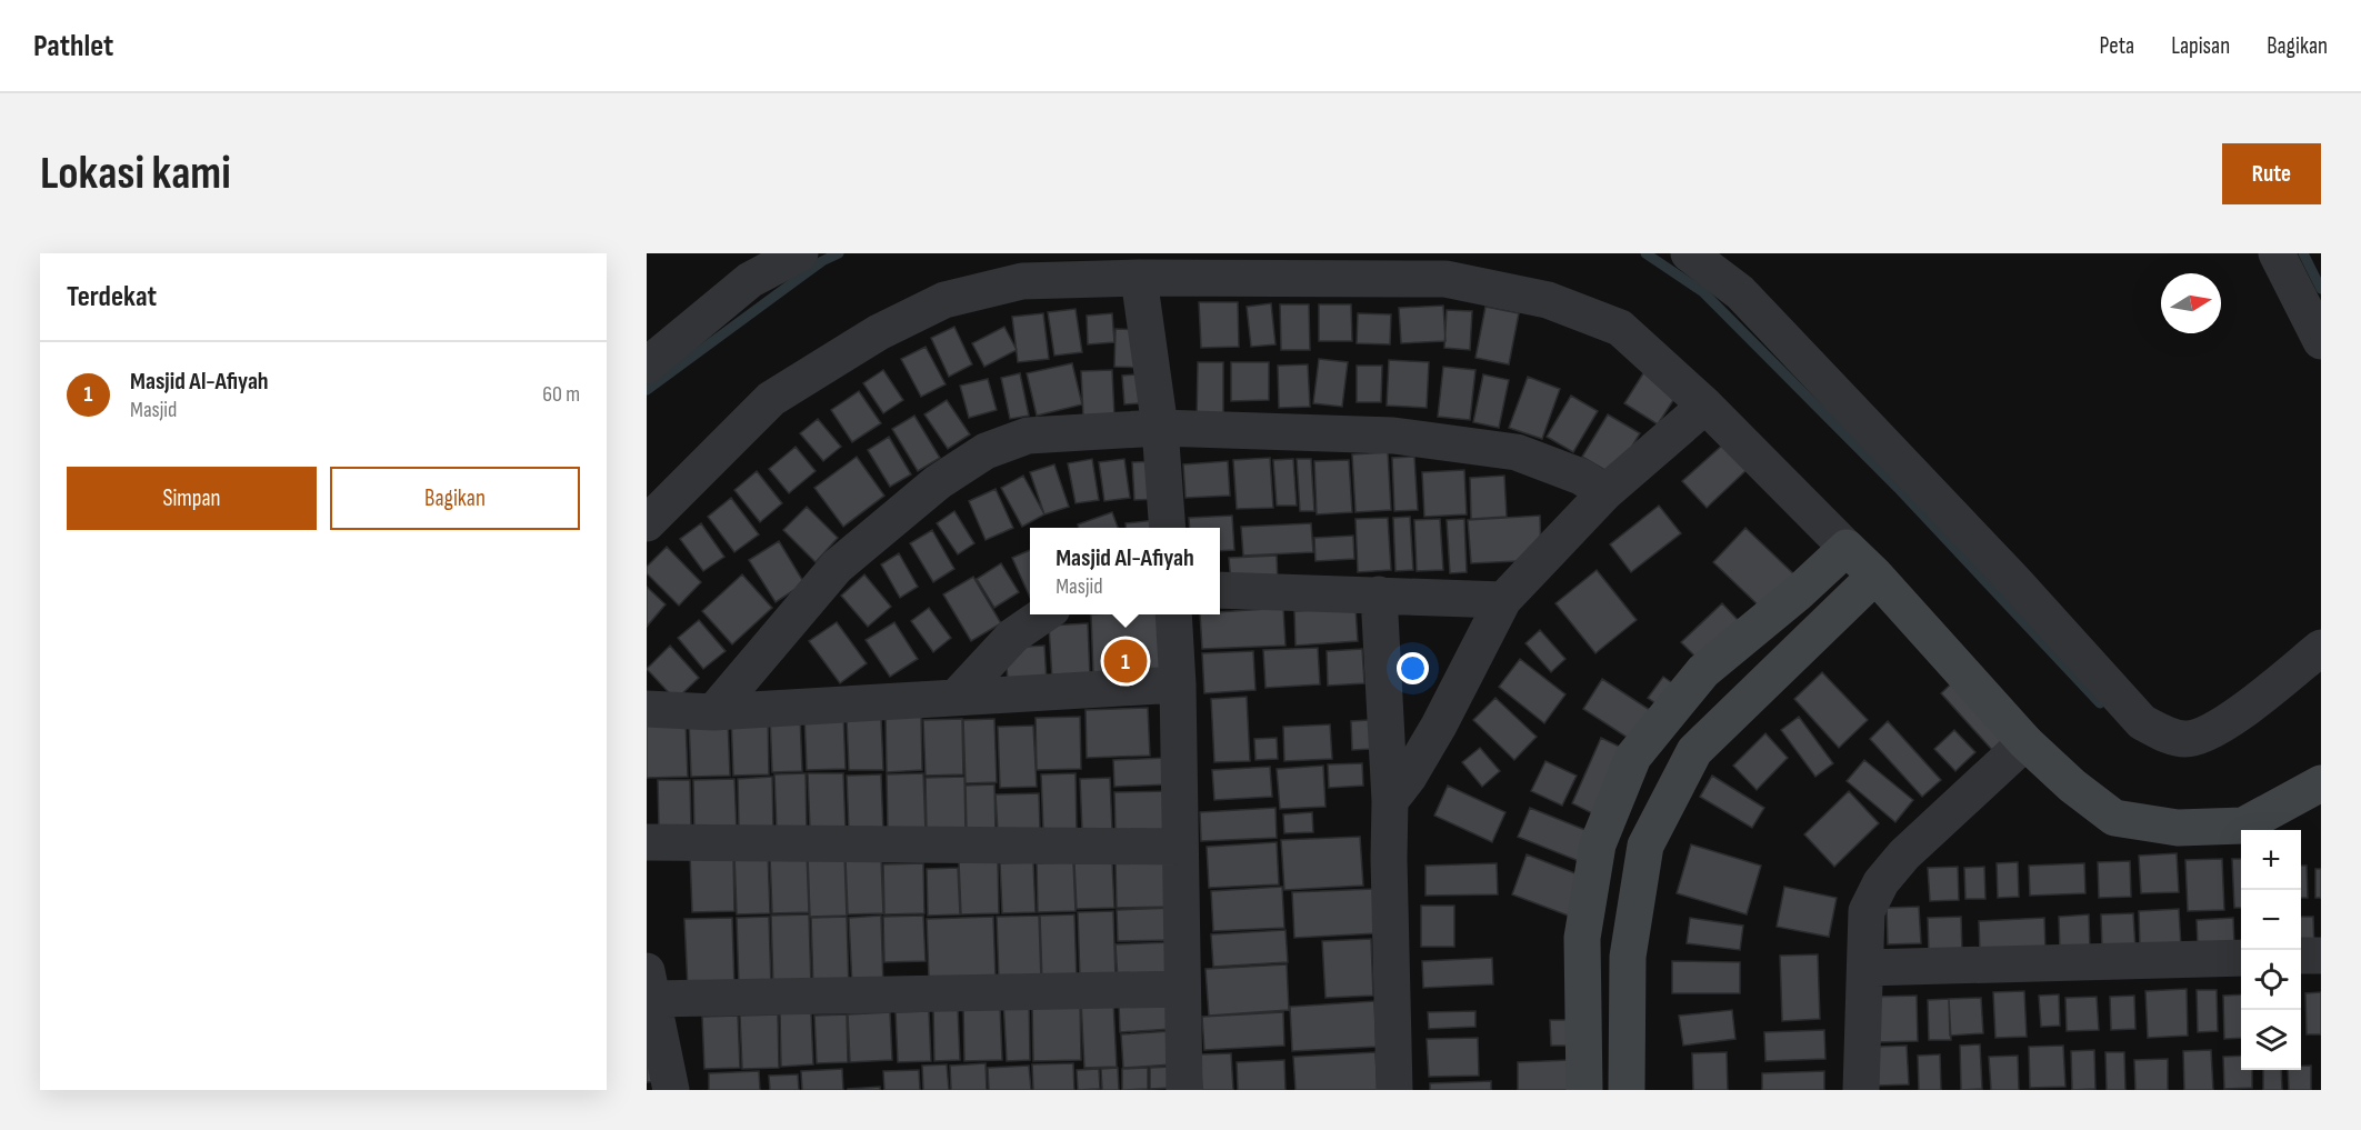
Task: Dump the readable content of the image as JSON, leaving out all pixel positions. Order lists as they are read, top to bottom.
{
  "north": "right",
  "page": {
    "header": "Pathlet",
    "nav": ["Peta", "Lapisan", "Bagikan"],
    "buttons": [
      "Rute",
      ["Simpan", "Bagikan"]
    ],
    "title": "Lokasi kami",
    "heading": "Terdekat",
    "list": [
      {
        "mark": "1",
        "name": "Masjid Al-Afiyah",
        "note": "Masjid",
        "value": "60 m"
      }
    ],
    "popup": ["Masjid Al-Afiyah", "Masjid"],
    "pins": "1",
    "map_buttons": ["+", "−"]
  }
}
